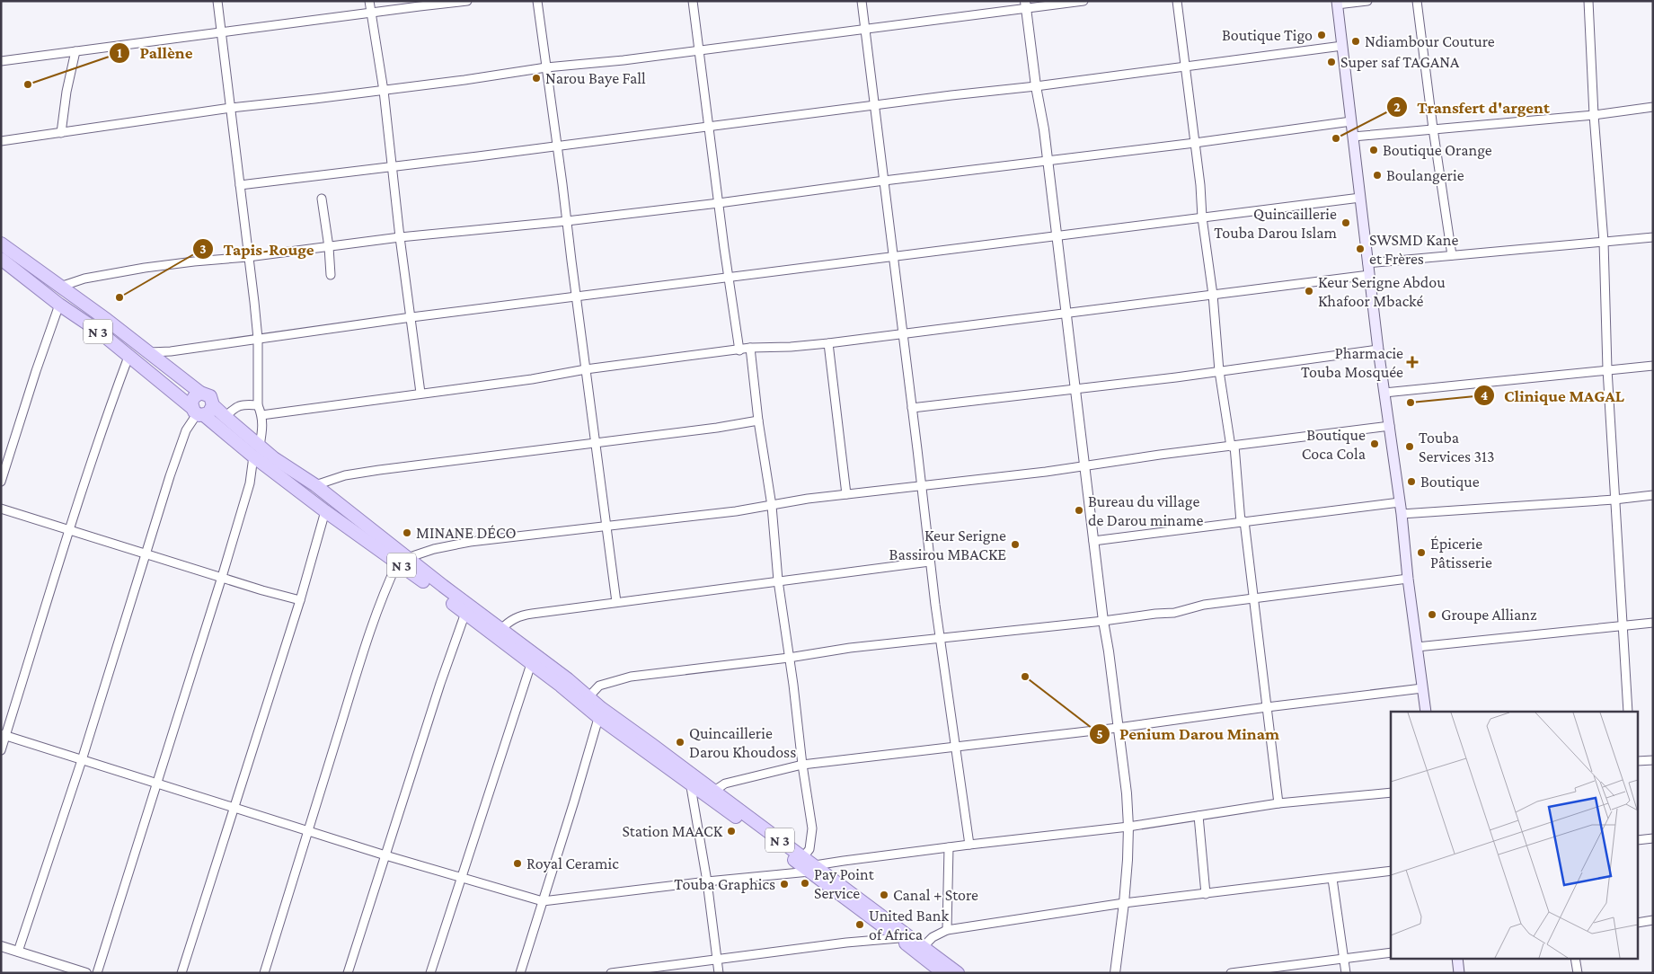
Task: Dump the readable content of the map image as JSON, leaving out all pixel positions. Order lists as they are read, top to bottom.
{
  "streets": {
    "main road": ["N 3"]
  },
  "places": {
    "other": [
      "Boutique Tigo",
      "Ndiambour Couture",
      "Super saf TAGANA",
      "Narou Baye Fall",
      "Pallène",
      "Transfert d'argent",
      "Boutique Orange",
      "Boulangerie",
      "Quincaillerie Touba Darou Islam",
      "SWSMD Kane et Frères",
      "Keur Serigne Abdou Khafoor Mbacké",
      "Tapis-Rouge",
      "Clinique MAGAL",
      "Boutique Coca Cola",
      "Touba Services 313",
      "Boutique",
      "Bureau du village de Darou miname",
      "MINANE DÉCO",
      "Keur Serigne Bassirou MBACKE",
      "Épicerie Pâtisserie",
      "Groupe Allianz",
      "Penium Darou Minam",
      "Quincaillerie Darou Khoudoss",
      "Station MAACK",
      "Royal Ceramic",
      "Pay Point Service",
      "Touba Graphics",
      "Canal + Store",
      "United Bank of Africa"
    ],
    "health": ["Pharmacie Touba Mosquée"]
  }
}
